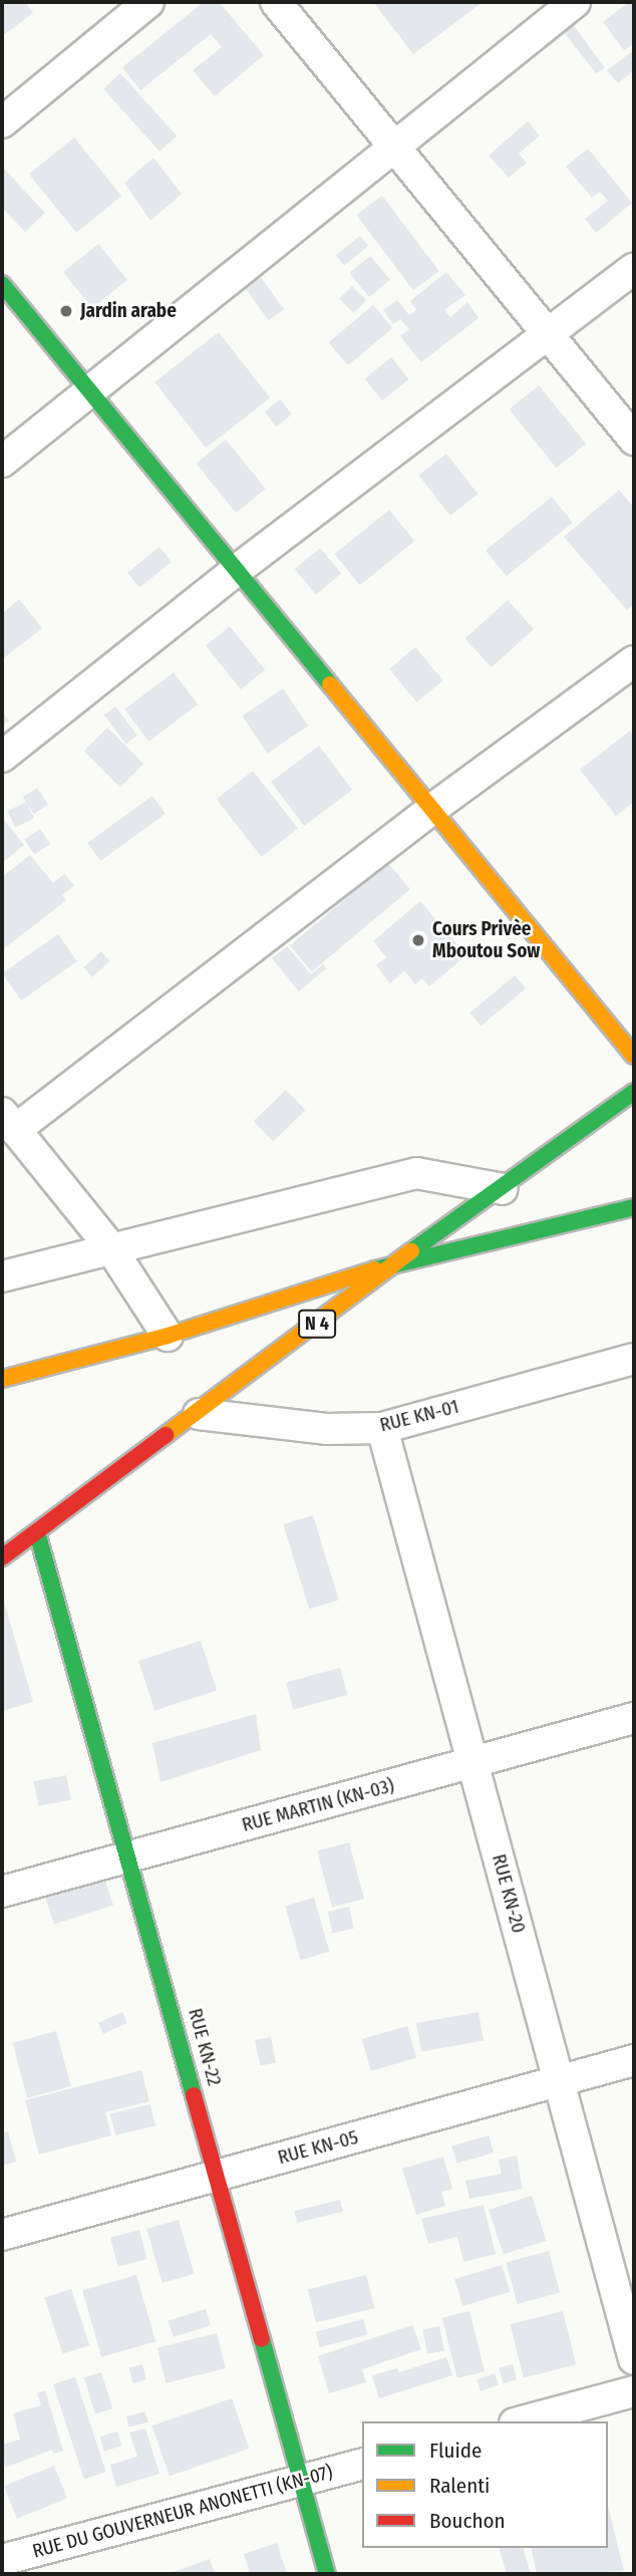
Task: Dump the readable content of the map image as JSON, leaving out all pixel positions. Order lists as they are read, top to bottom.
{
  "streets": {
    "street": [
      "N 4",
      "RUE KN-01",
      "RUE MARTIN (KN-03)",
      "RUE KN-20",
      "RUE KN-22",
      "RUE KN-05",
      "RUE DU GOUVERNEUR ANONETTI (KN-07)"
    ]
  },
  "crossings": [
    ["N 4", "RUE KN-01"],
    ["N 4", "RUE KN-22"],
    ["RUE KN-01", "RUE KN-20"],
    ["RUE MARTIN (KN-03)", "RUE KN-20"],
    ["RUE MARTIN (KN-03)", "RUE KN-22"],
    ["RUE KN-20", "RUE KN-05"],
    ["RUE KN-22", "RUE KN-05"],
    ["RUE KN-22", "RUE DU GOUVERNEUR ANONETTI (KN-07)"]
  ],
  "places": ["Jardin arabe", "Cours Privèe Mboutou Sow"],
  "legend": ["Fluide", "Ralenti", "Bouchon"]
}
